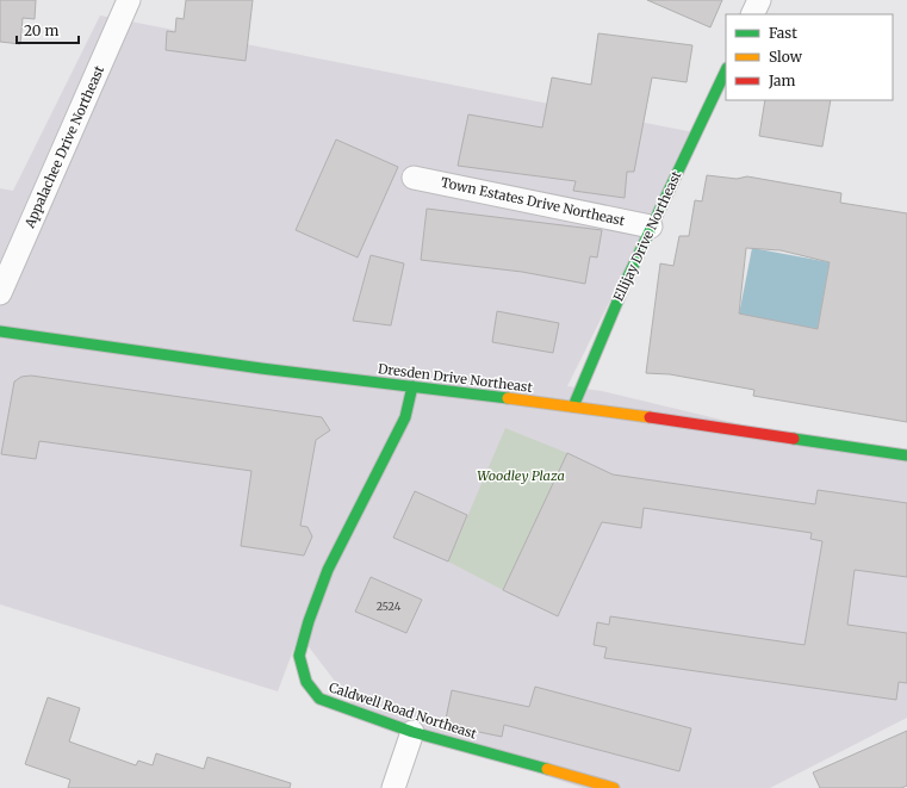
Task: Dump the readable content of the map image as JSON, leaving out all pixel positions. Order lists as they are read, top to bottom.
{
  "streets": {
    "street": [
      "Appalachee Drive Northeast",
      "Town Estates Drive Northeast",
      "Ellijay Drive Northeast",
      "Dresden Drive Northeast",
      "Caldwell Road Northeast"
    ]
  },
  "crossings": [
    ["Town Estates Drive Northeast", "Ellijay Drive Northeast"],
    ["Ellijay Drive Northeast", "Dresden Drive Northeast"],
    ["Dresden Drive Northeast", "Caldwell Road Northeast"]
  ],
  "parks": ["Woodley Plaza"],
  "house_numbers": ["2524"],
  "legend": ["Fast", "Slow", "Jam"],
  "scale_bar": "20 m"
}
